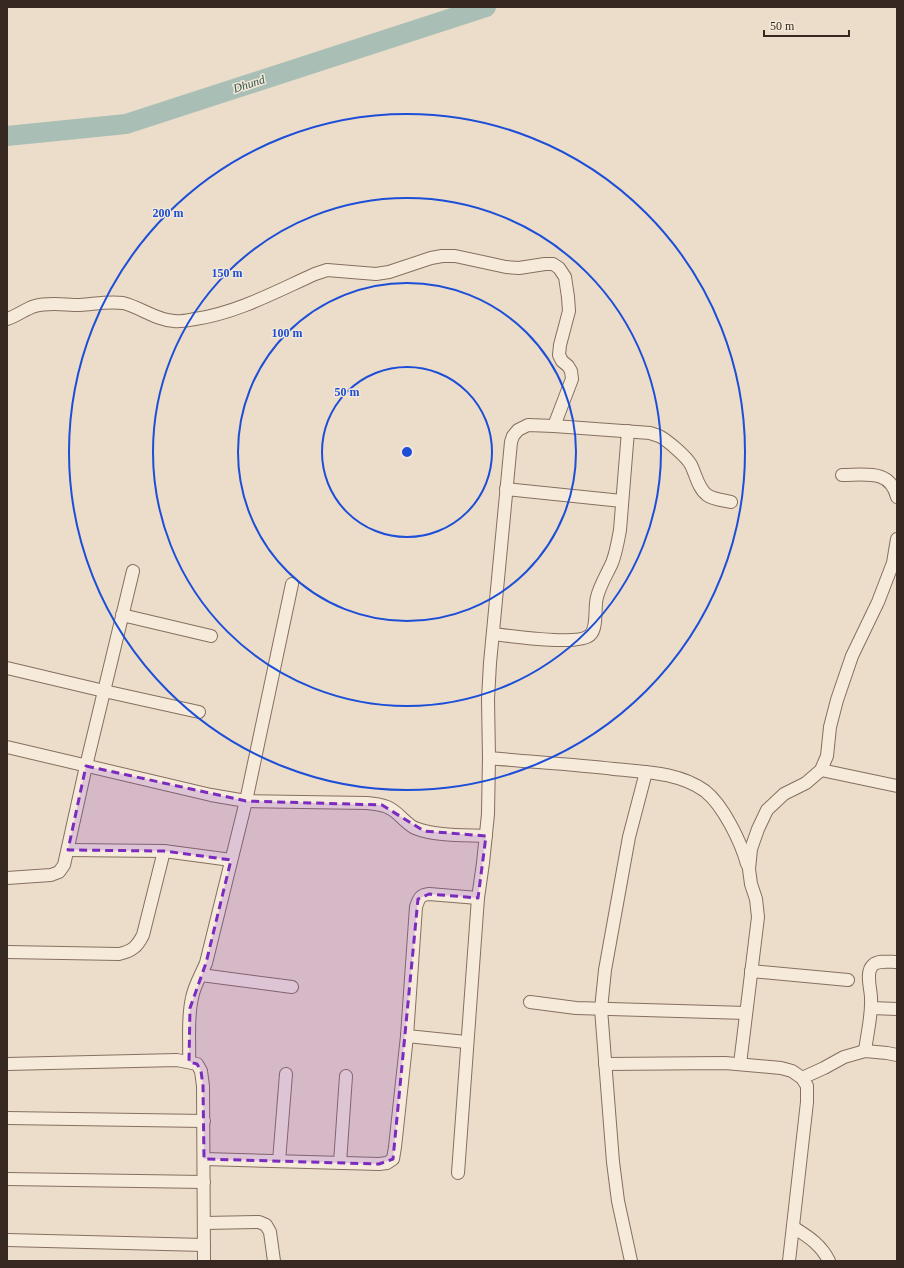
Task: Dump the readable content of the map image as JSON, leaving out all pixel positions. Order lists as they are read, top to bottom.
{
  "water": ["Dhund"],
  "scale_bar": "50 m",
  "rings": [
    "200 m",
    "150 m",
    "100 m",
    "50 m"
  ]
}
